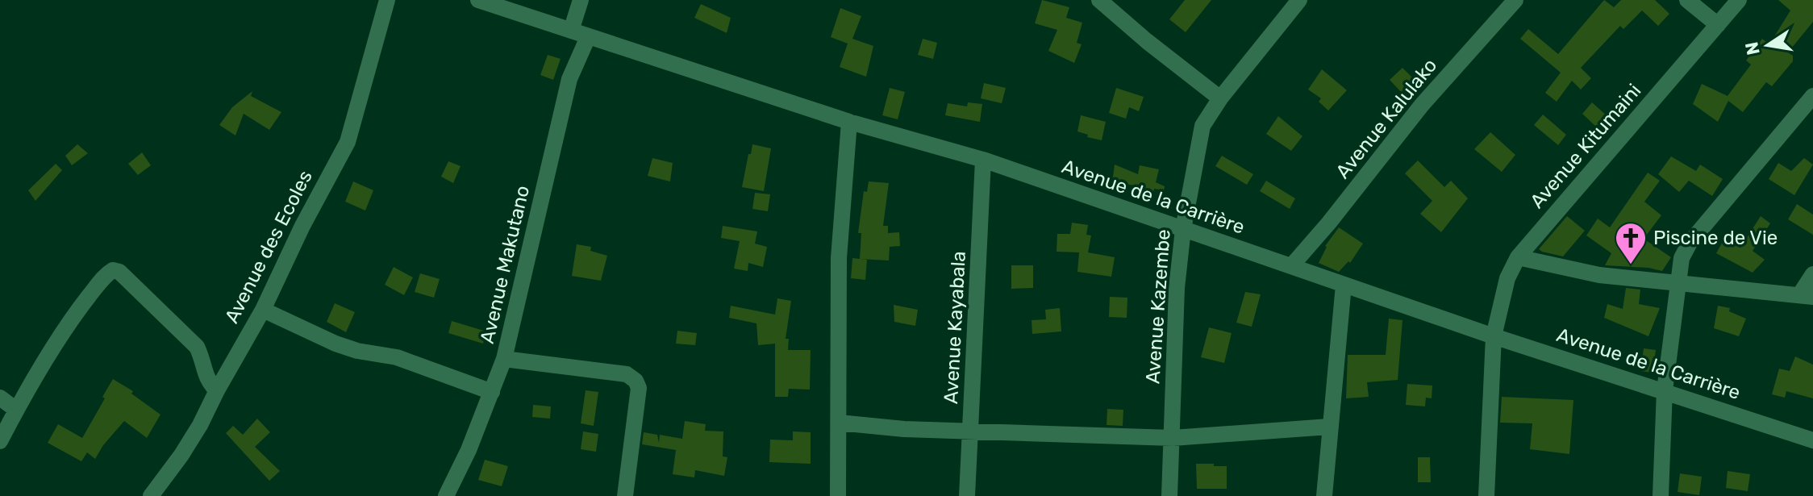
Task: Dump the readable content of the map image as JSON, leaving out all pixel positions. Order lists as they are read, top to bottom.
{
  "streets": {
    "street": [
      "Avenue Kalulako",
      "Avenue Kitumaini",
      "Avenue de la Carrière",
      "Avenue des Ecoles",
      "Avenue Makutano",
      "Avenue Kazembe",
      "Avenue Kayabala"
    ]
  },
  "crossings": [
    ["Avenue Kalulako", "Avenue de la Carrière"],
    ["Avenue Kitumaini", "Avenue de la Carrière"],
    ["Avenue de la Carrière", "Avenue Makutano"],
    ["Avenue de la Carrière", "Avenue Kazembe"],
    ["Avenue de la Carrière", "Avenue Kayabala"]
  ],
  "places": {
    "church": ["Piscine de Vie"]
  },
  "north": "left"
}
